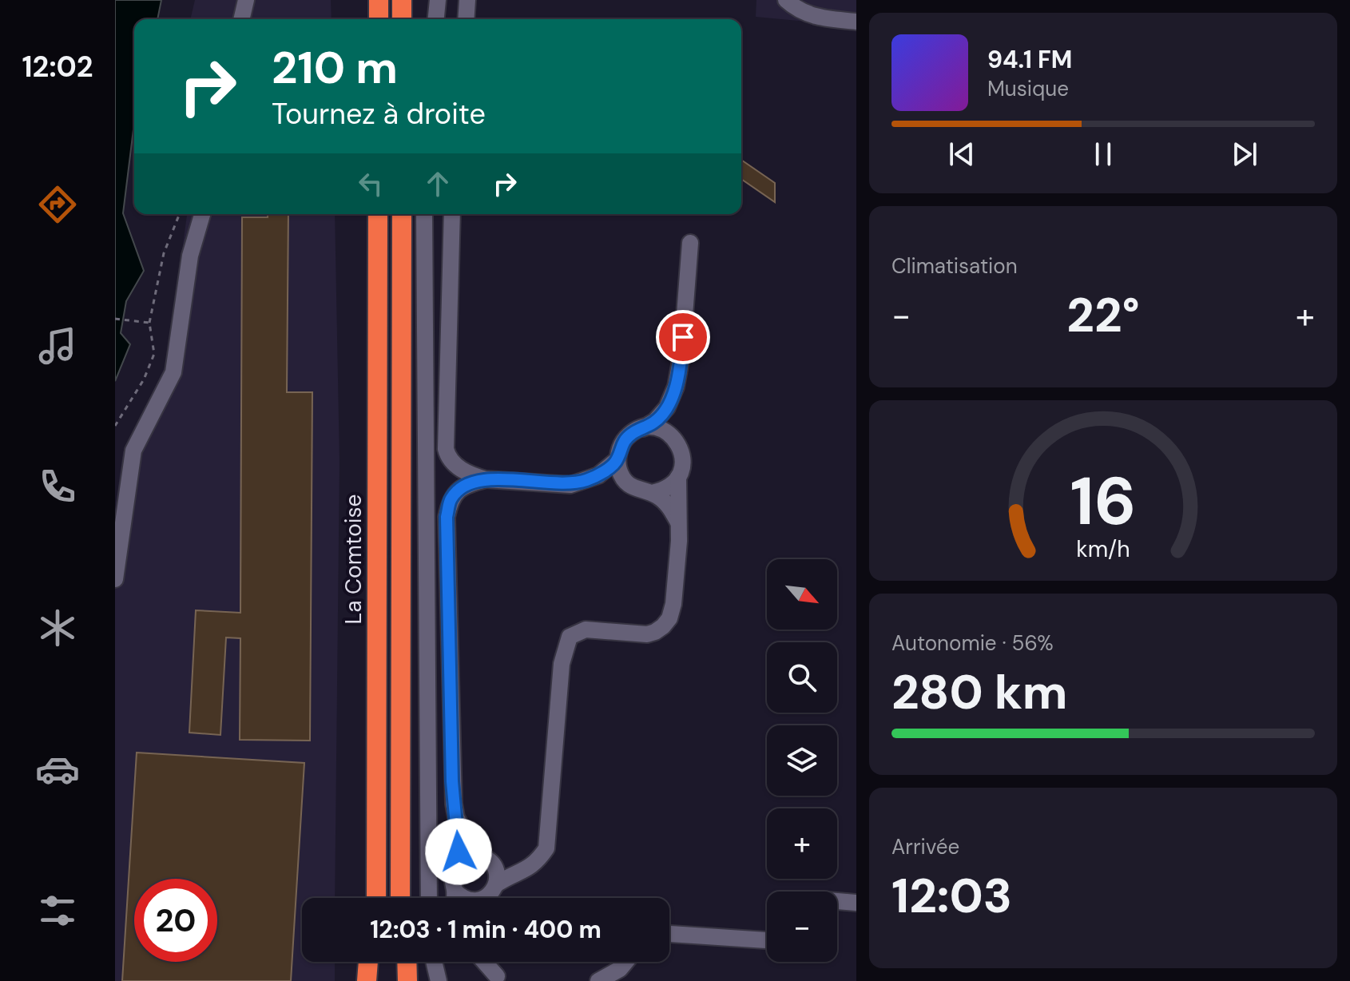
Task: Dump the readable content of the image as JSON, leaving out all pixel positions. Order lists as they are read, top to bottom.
{
  "streets": {
    "highway": ["La Comtoise"]
  },
  "north": "bottom right",
  "page": {
    "tabs": "12:02",
    "turn": ["210 m", "Tournez à droite"],
    "song": ["94.1 FM", "Musique"],
    "tile": [
      "Climatisation",
      ["Autonomie · 56%", "280 km"],
      ["Arrivée", "12:03"]
    ],
    "heat": ["−", "22°", "+"],
    "map_buttons": ["+", "−"],
    "limit": "20",
    "trip": "12:03 · 1 min · 400 m",
    "gauge": ["16", "km/h"]
  }
}
